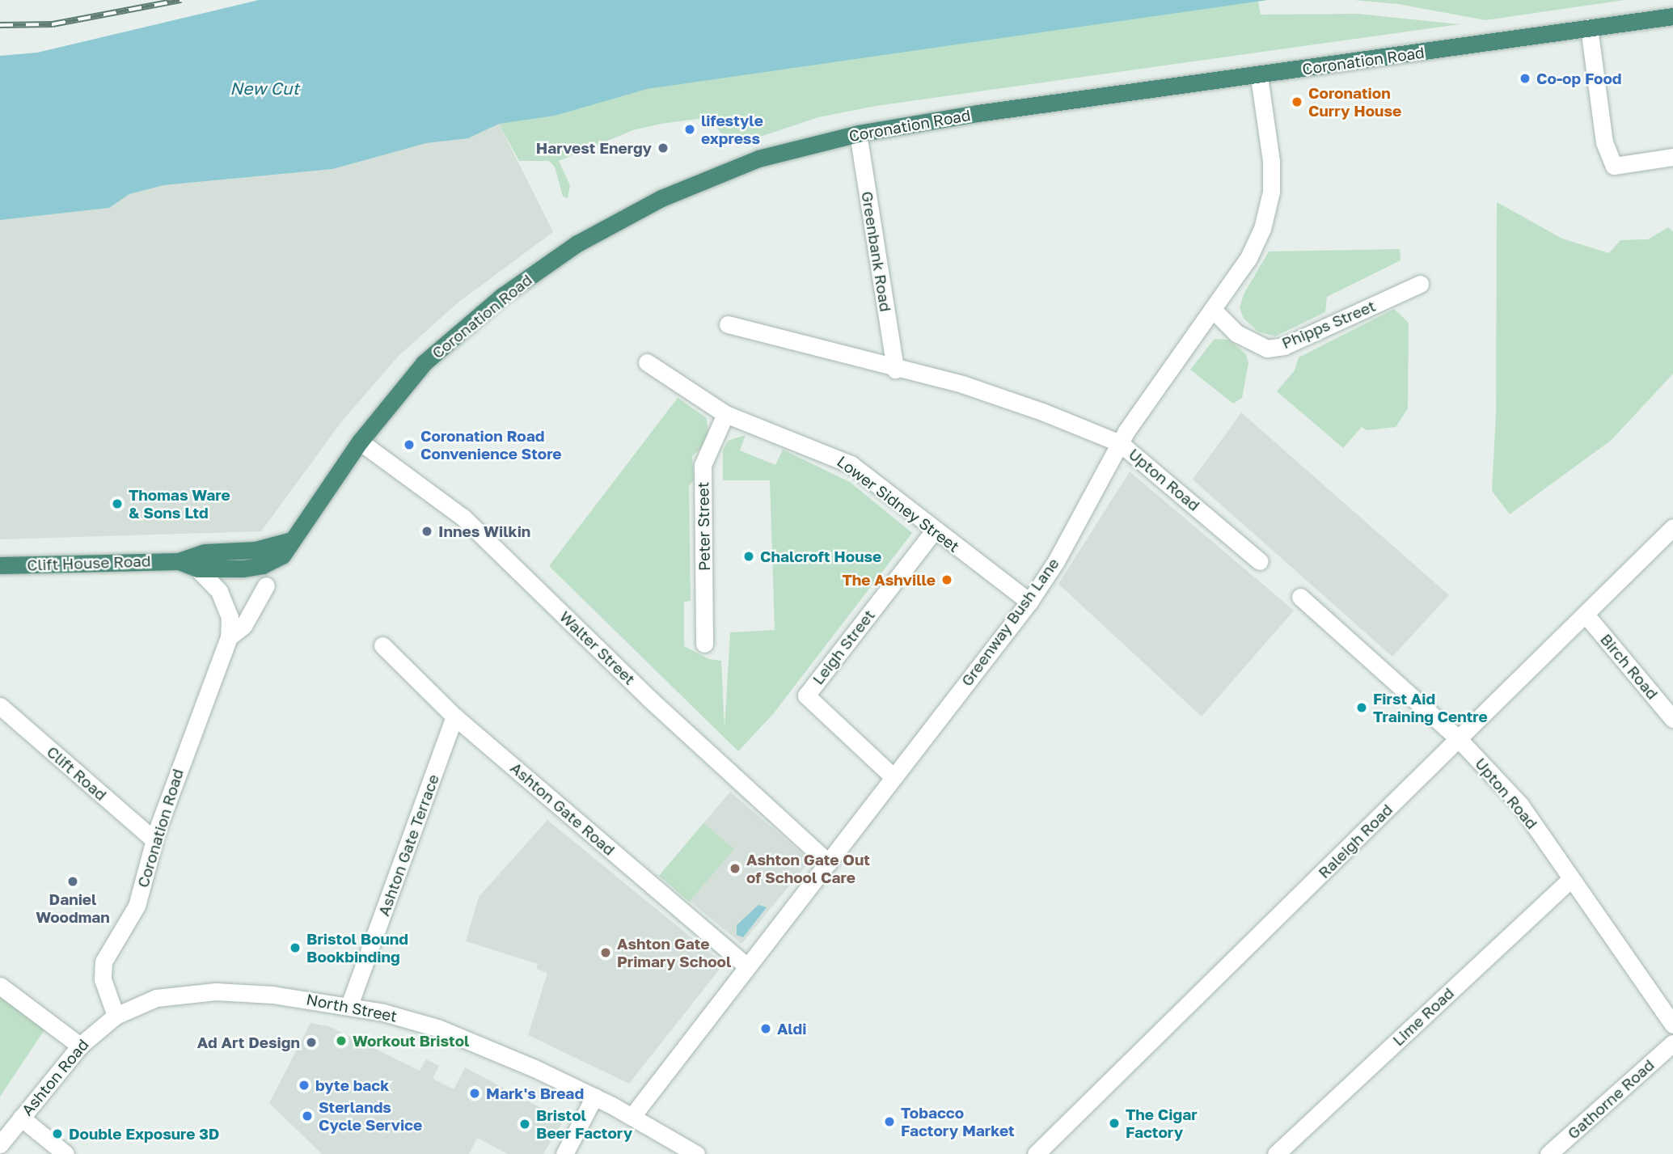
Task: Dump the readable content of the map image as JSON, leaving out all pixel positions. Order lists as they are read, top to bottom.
{
  "streets": {
    "highway": ["Coronation Road", "Clift House Road"],
    "street": [
      "Greenbank Road",
      "Phipps Street",
      "Upton Road",
      "Lower Sidney Street",
      "Peter Street",
      "Greenway Bush Lane",
      "Leigh Street",
      "Walter Street",
      "Birch Road",
      "Clift Road",
      "Ashton Gate Road",
      "Raleigh Road",
      "Ashton Gate Terrace",
      "North Street",
      "Lime Road",
      "Ashton Road",
      "Gathorne Road"
    ]
  },
  "crossings": [
    ["Coronation Road", "Greenbank Road"],
    ["Coronation Road", "Clift House Road"],
    ["Coronation Road", "Greenway Bush Lane"],
    ["Coronation Road", "Walter Street"],
    ["Coronation Road", "Clift Road"],
    ["Coronation Road", "North Street"],
    ["Coronation Road", "Ashton Road"],
    ["Phipps Street", "Greenway Bush Lane"],
    ["Upton Road", "Greenway Bush Lane"],
    ["Upton Road", "Raleigh Road"],
    ["Upton Road", "Lime Road"],
    ["Lower Sidney Street", "Peter Street"],
    ["Lower Sidney Street", "Greenway Bush Lane"],
    ["Lower Sidney Street", "Leigh Street"],
    ["Greenway Bush Lane", "Leigh Street"],
    ["Greenway Bush Lane", "Walter Street"],
    ["Greenway Bush Lane", "Ashton Gate Road"],
    ["Greenway Bush Lane", "North Street"],
    ["Birch Road", "Raleigh Road"],
    ["Ashton Gate Road", "Ashton Gate Terrace"],
    ["Ashton Gate Terrace", "North Street"],
    ["North Street", "Ashton Road"]
  ],
  "water": ["New Cut"],
  "places": [
    "Co-op Food",
    "Coronation Curry House",
    "lifestyle express",
    "Harvest Energy",
    "Coronation Road Convenience Store",
    "Thomas Ware & Sons Ltd",
    "Innes Wilkin",
    "Chalcroft House",
    "The Ashville",
    "First Aid Training Centre",
    "Ashton Gate Out of School Care",
    "Daniel Woodman",
    "Bristol Bound Bookbinding",
    "Ashton Gate Primary School",
    "Aldi",
    "Workout Bristol",
    "Ad Art Design",
    "byte back",
    "Mark's Bread",
    "Sterlands Cycle Service",
    "Tobacco Factory Market",
    "The Cigar Factory",
    "Bristol Beer Factory",
    "Double Exposure 3D"
  ]
}
